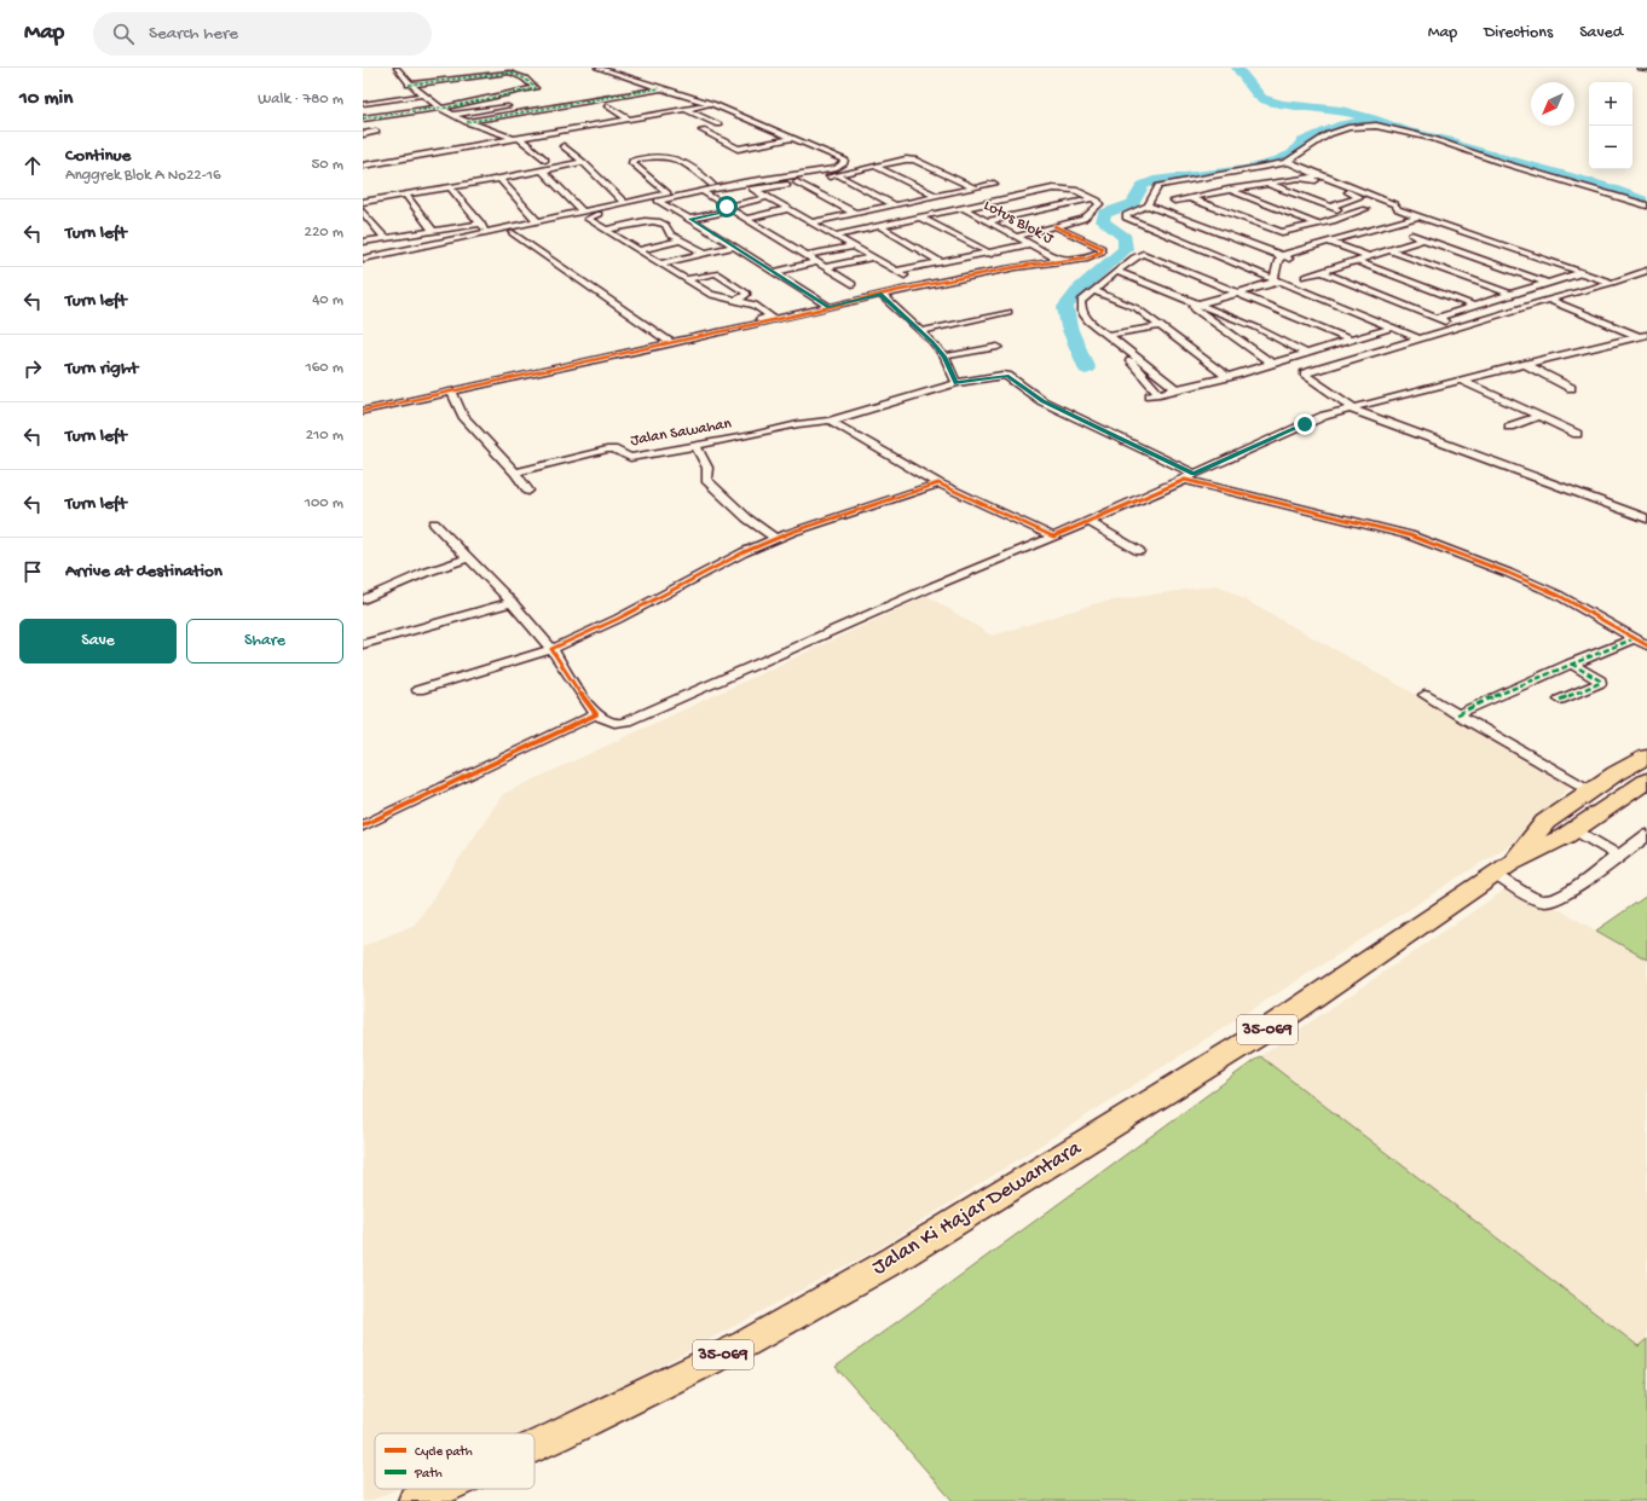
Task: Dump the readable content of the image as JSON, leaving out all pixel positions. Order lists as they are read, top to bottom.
{
  "streets": {
    "main road": ["35-069", "Jalan Ki Hajar Dewantara"],
    "street": ["Lotus Blok J", "Jalan Sawahan"]
  },
  "legend": ["Cycle path", "Path"],
  "north": "bottom left",
  "page": {
    "header": "Map",
    "search": "Search here",
    "nav": ["Map", "Directions", "Saved"],
    "heading": ["10 min", "Walk · 780 m"],
    "map_buttons": ["+", "−"],
    "list": [
      ["Continue", "Anggrek Blok A No22-16", "50 m"],
      ["Turn left", "220 m"],
      ["Turn left", "40 m"],
      ["Turn right", "160 m"],
      ["Turn left", "210 m"],
      ["Turn left", "100 m"],
      "Arrive at destination"
    ],
    "buttons": ["Save", "Share"]
  }
}
